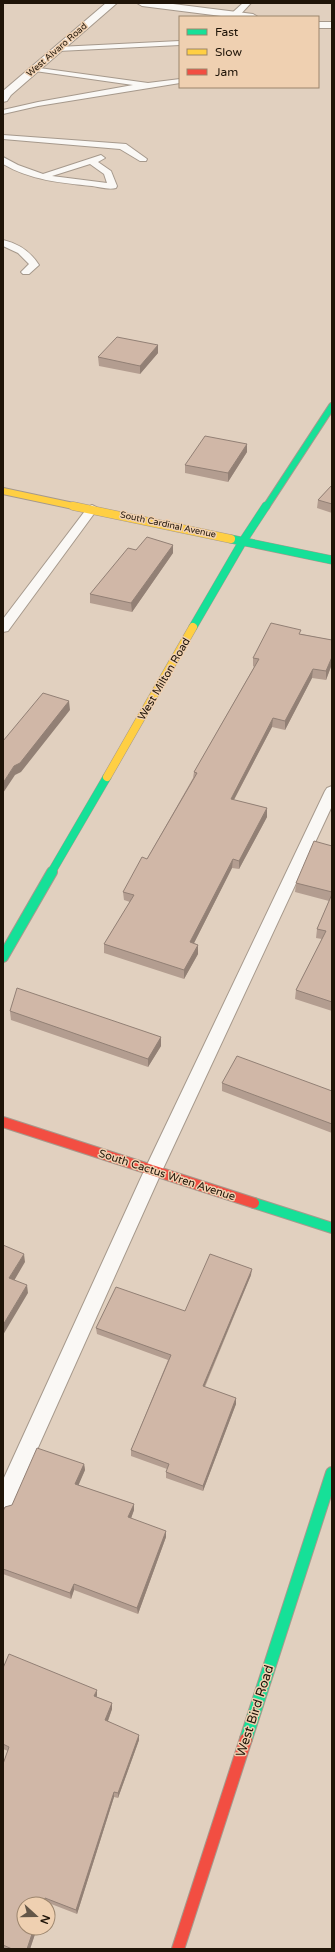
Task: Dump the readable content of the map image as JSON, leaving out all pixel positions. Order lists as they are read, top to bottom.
{
  "streets": {
    "street": [
      "West Alvaro Road",
      "South Cardinal Avenue",
      "West Milton Road",
      "South Cactus Wren Avenue",
      "West Bird Road"
    ]
  },
  "crossings": [
    ["South Cardinal Avenue", "West Milton Road"]
  ],
  "legend": ["Fast", "Slow", "Jam"],
  "north": "right"
}
